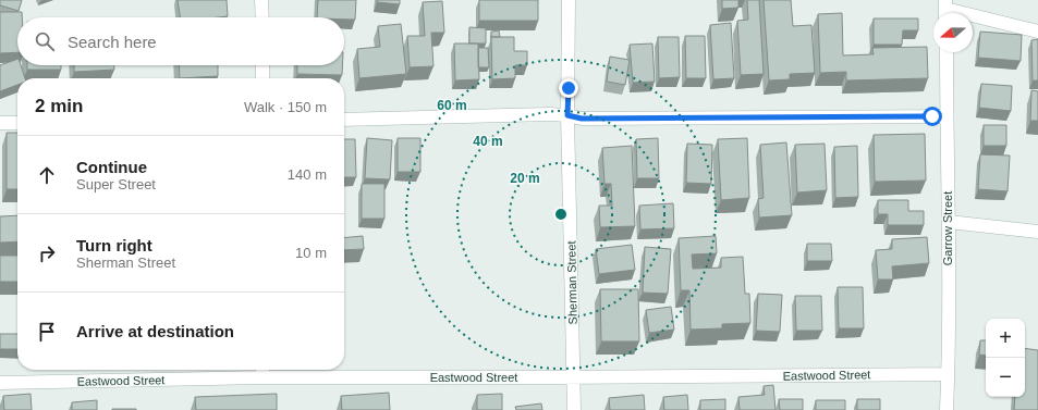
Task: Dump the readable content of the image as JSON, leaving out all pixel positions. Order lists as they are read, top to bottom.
{
  "streets": {
    "street": ["Garrow Street", "Sherman Street", "Eastwood Street"]
  },
  "crossings": [
    ["Garrow Street", "Eastwood Street"],
    ["Sherman Street", "Eastwood Street"]
  ],
  "north": "left",
  "page": {
    "search": "Search here",
    "heading": ["2 min", "Walk · 150 m"],
    "list": [
      ["Continue", "Super Street", "140 m"],
      ["Turn right", "Sherman Street", "10 m"],
      "Arrive at destination"
    ],
    "map_buttons": ["+", "−"]
  },
  "rings": ["60 m", "40 m", "20 m"]
}
